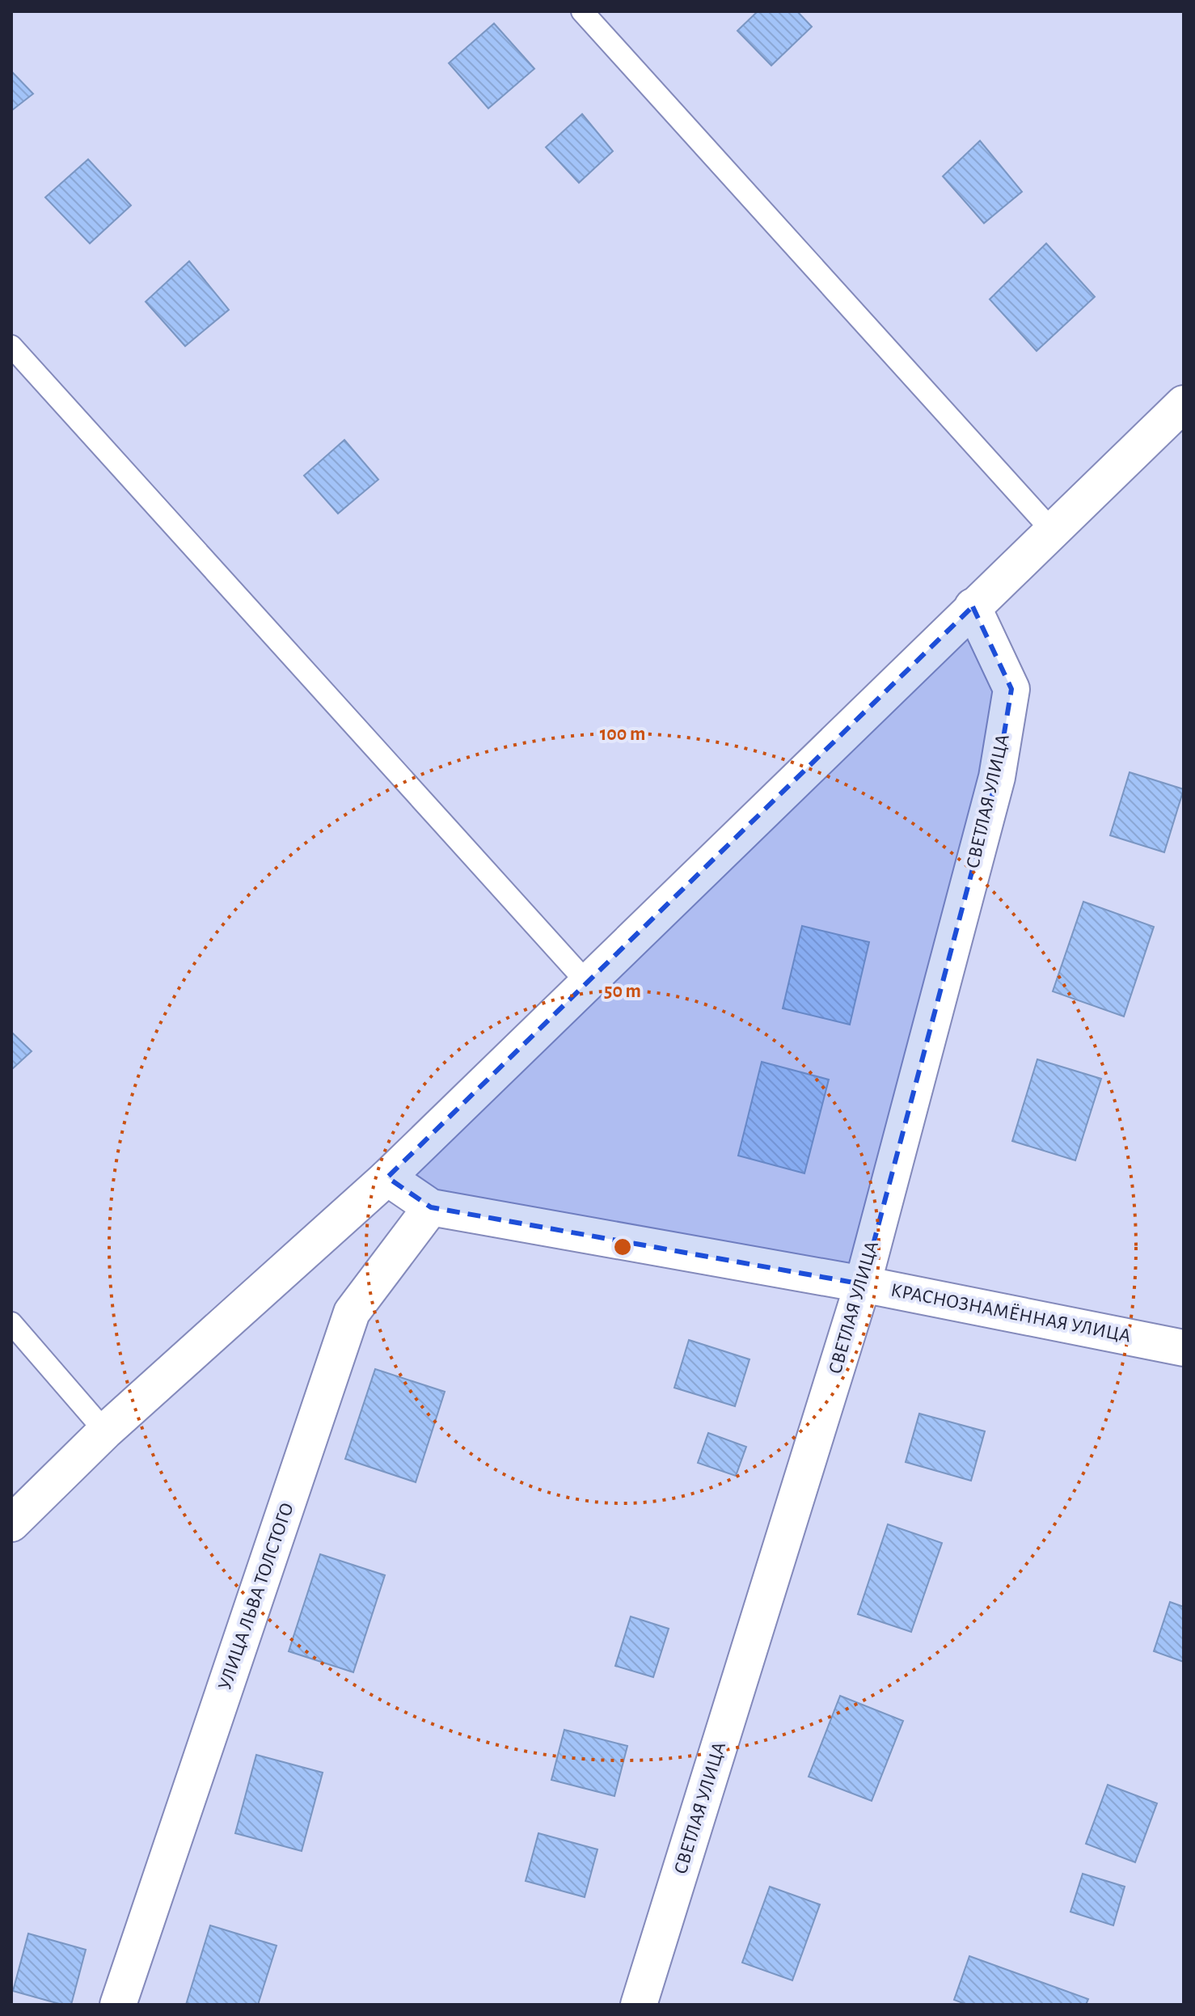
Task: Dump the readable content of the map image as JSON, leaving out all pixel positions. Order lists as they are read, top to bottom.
{
  "streets": {
    "street": ["СВЕТЛАЯ УЛИЦА", "КРАСНОЗНАМЁННАЯ УЛИЦА", "УЛИЦА ЛЬВА ТОЛСТОГО"]
  },
  "crossings": [
    ["СВЕТЛАЯ УЛИЦА", "КРАСНОЗНАМЁННАЯ УЛИЦА"],
    ["КРАСНОЗНАМЁННАЯ УЛИЦА", "УЛИЦА ЛЬВА ТОЛСТОГО"]
  ],
  "rings": ["100 m", "50 m"]
}
